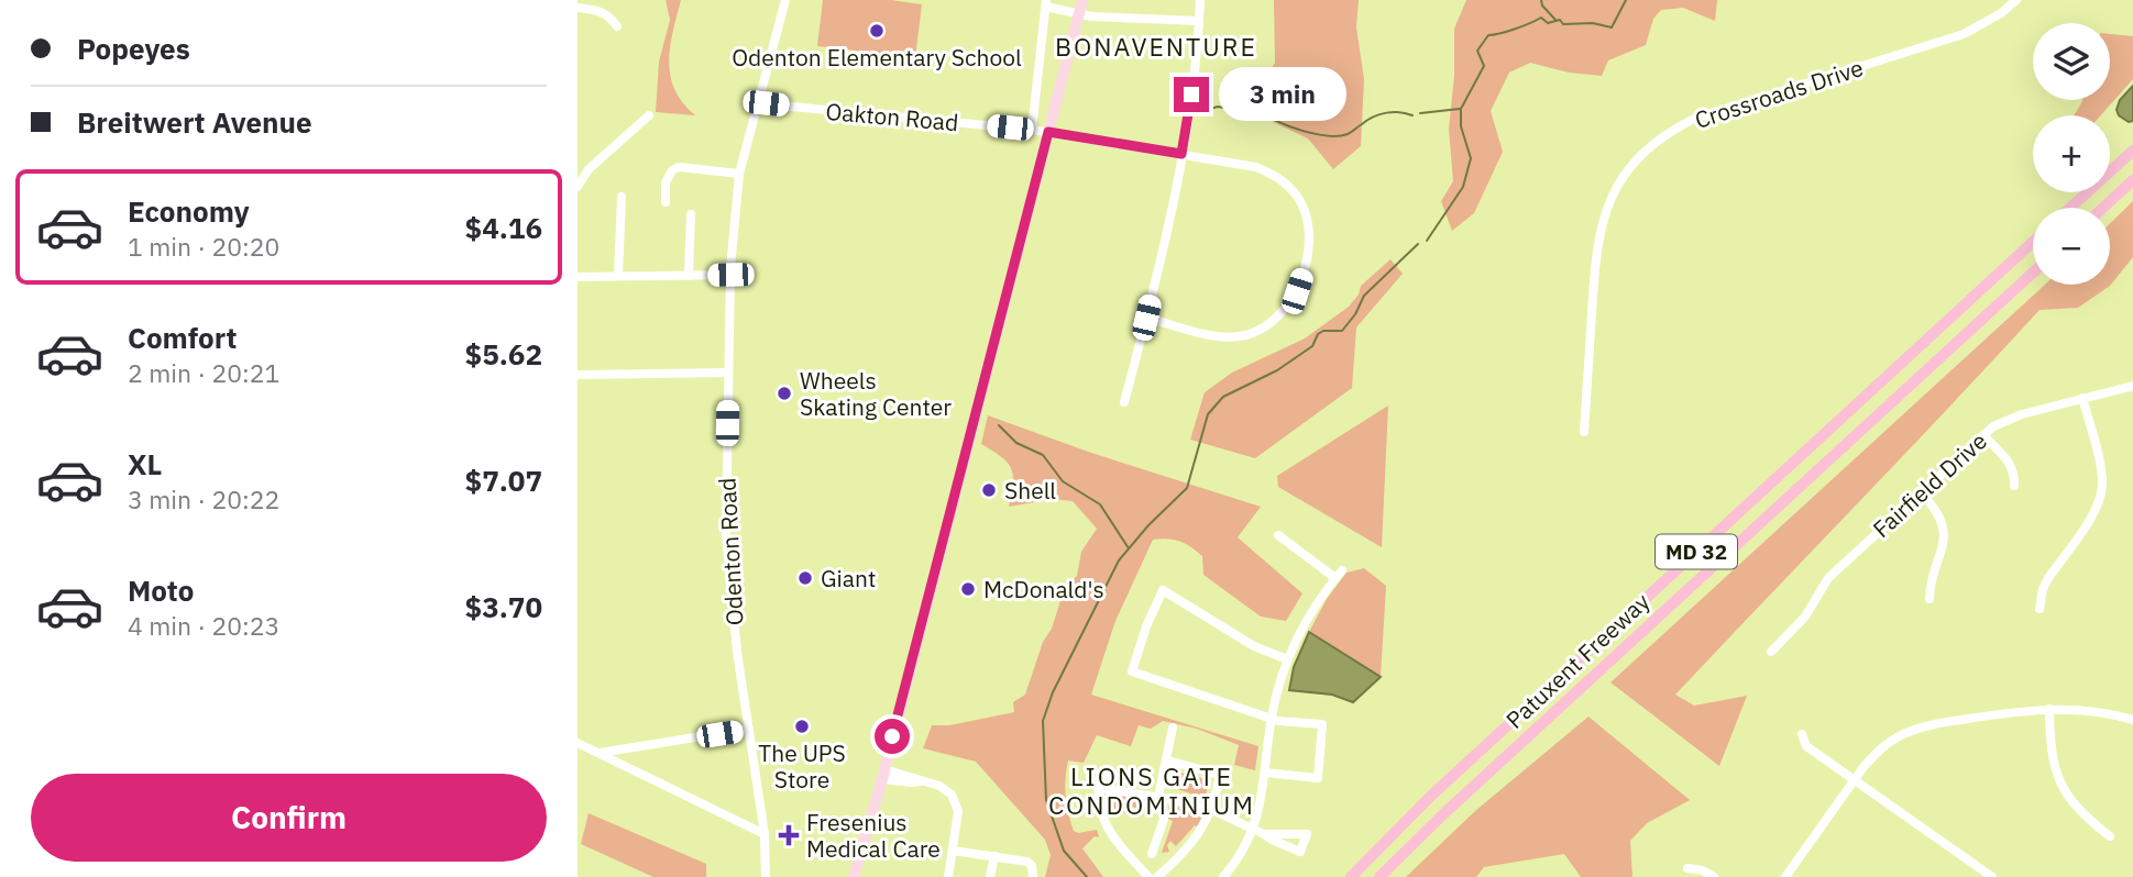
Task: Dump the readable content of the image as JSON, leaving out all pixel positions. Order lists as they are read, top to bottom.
{
  "streets": {
    "highway": ["MD 32", "Patuxent Freeway"],
    "street": [
      "Crossroads Drive",
      "Oakton Road",
      "Fairfield Drive",
      "Odenton Road"
    ]
  },
  "crossings": [
    ["Oakton Road", "Odenton Road"]
  ],
  "districts": ["BONAVENTURE", "LIONS GATE CONDOMINIUM"],
  "places": {
    "other": [
      "Odenton Elementary School",
      "Wheels Skating Center",
      "Shell",
      "Giant",
      "McDonald's",
      "The UPS Store"
    ],
    "health": ["Fresenius Medical Care"]
  },
  "page": {
    "banner": ["Popeyes", "Breitwert Avenue"],
    "map_buttons": ["+", "−"],
    "bubble": "3 min",
    "list": [
      {
        "name": "Economy",
        "note": "1 min · 20:20",
        "value": "$4.16"
      },
      {
        "name": "Comfort",
        "note": "2 min · 20:21",
        "value": "$5.62"
      },
      {
        "name": "XL",
        "note": "3 min · 20:22",
        "value": "$7.07"
      },
      {
        "name": "Moto",
        "note": "4 min · 20:23",
        "value": "$3.70"
      }
    ],
    "buttons": "Confirm"
  }
}
